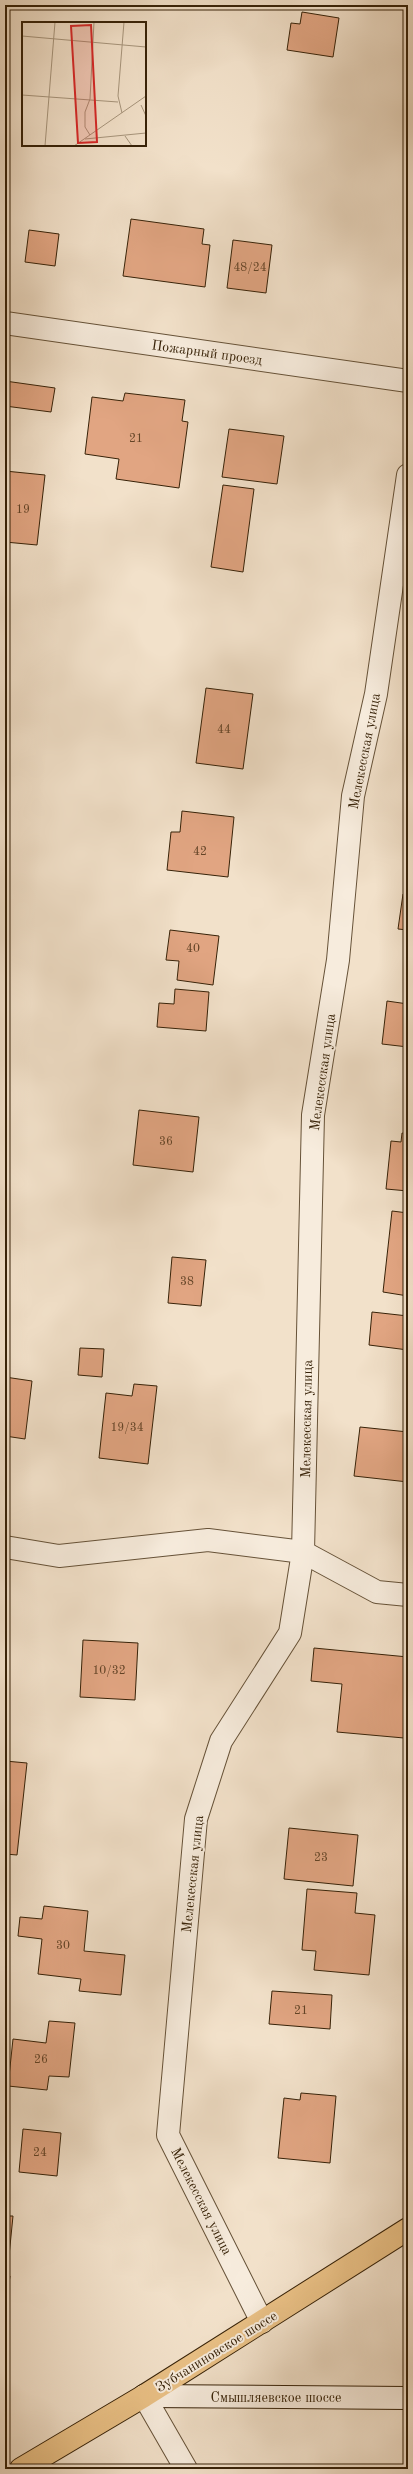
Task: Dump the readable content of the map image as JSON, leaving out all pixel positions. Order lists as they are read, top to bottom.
{
  "streets": {
    "main road": ["Зубчаниновское шоссе"],
    "street": ["Пожарный проезд", "Мелекесская улица", "Смышляевское шоссе"]
  },
  "crossings": [
    ["Мелекесская улица", "Зубчаниновское шоссе"],
    ["Зубчаниновское шоссе", "Смышляевское шоссе"]
  ],
  "house_numbers": [
    "48/24",
    "21",
    "19",
    "44",
    "42",
    "40",
    "36",
    "38",
    "19/34",
    "10/32",
    "23",
    "30",
    "21",
    "26",
    "24"
  ]
}
